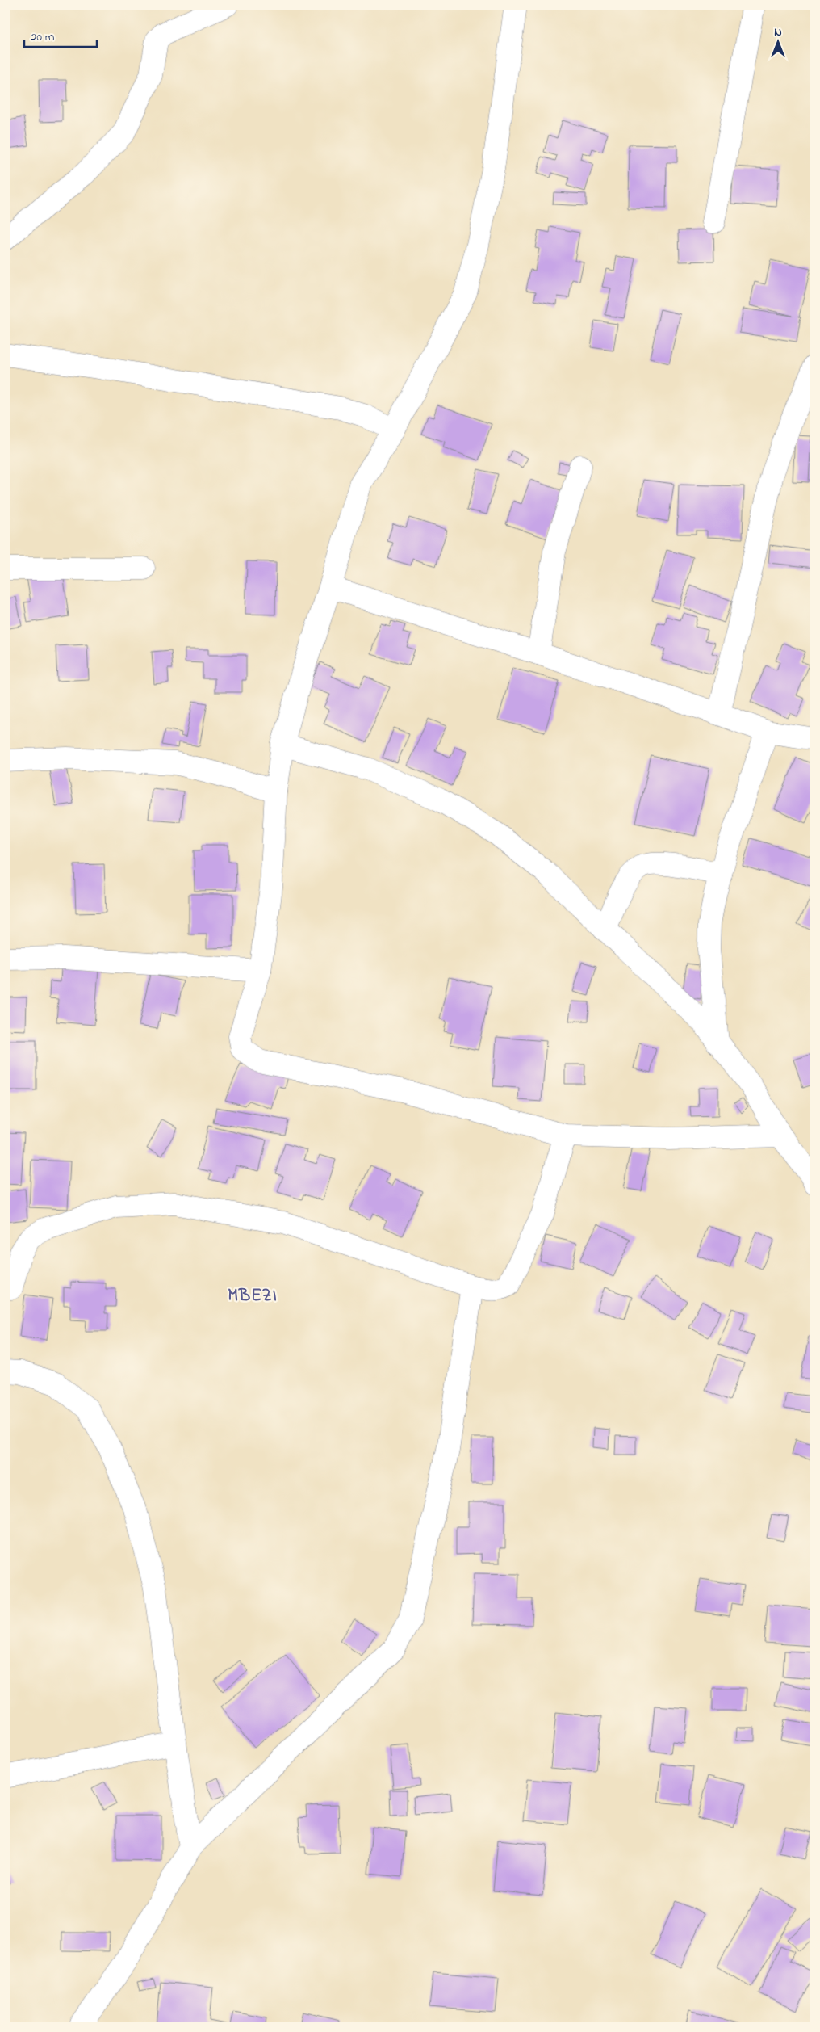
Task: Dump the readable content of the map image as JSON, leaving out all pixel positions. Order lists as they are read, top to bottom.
{
  "districts": ["MBEZI"],
  "scale_bar": "20 m",
  "north": "top"
}
